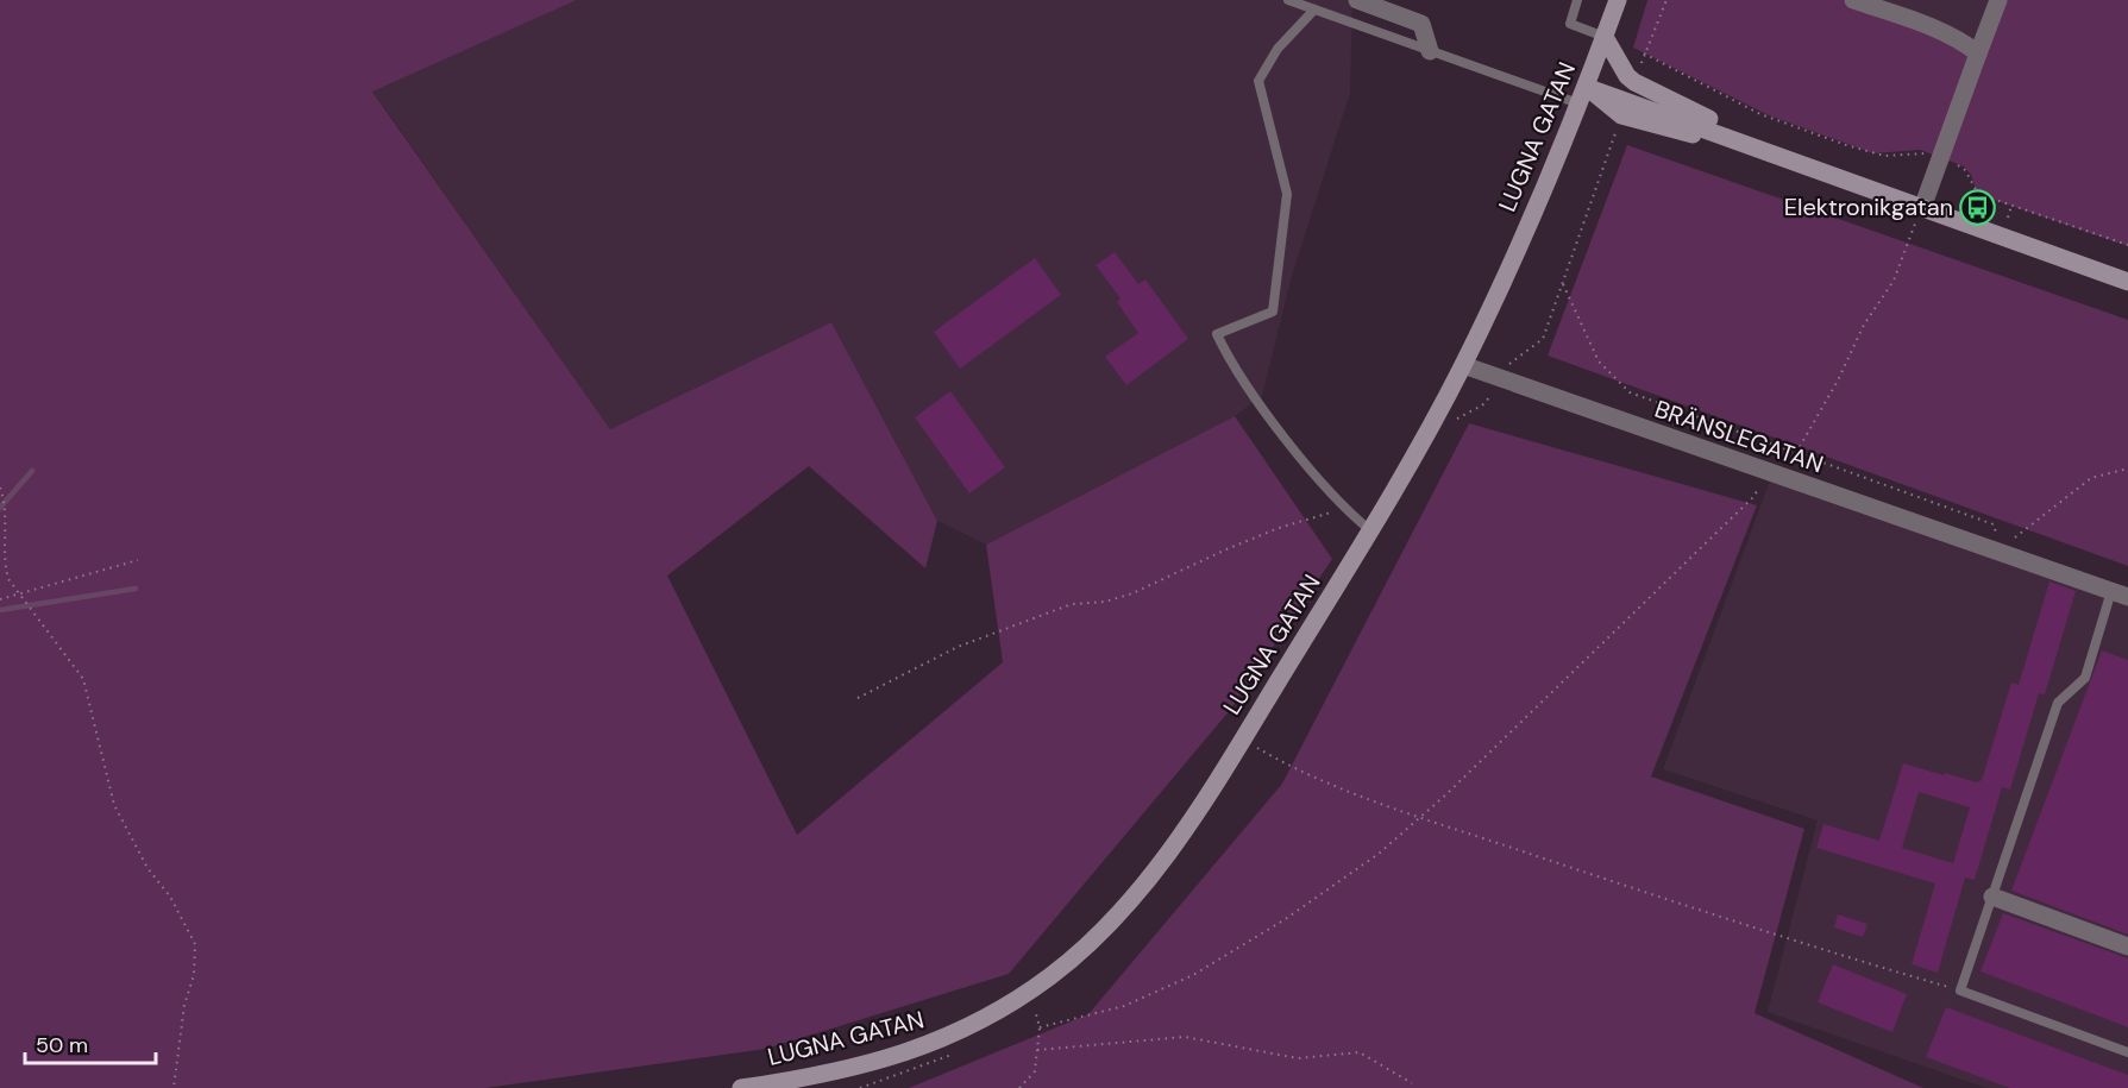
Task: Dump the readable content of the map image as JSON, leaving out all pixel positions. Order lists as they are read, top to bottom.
{
  "streets": {
    "main road": ["LUGNA GATAN"],
    "street": ["BRÄNSLEGATAN"]
  },
  "crossings": [
    ["LUGNA GATAN", "BRÄNSLEGATAN"]
  ],
  "places": {
    "bus stop": ["Elektronikgatan"]
  },
  "scale_bar": "50 m"
}
